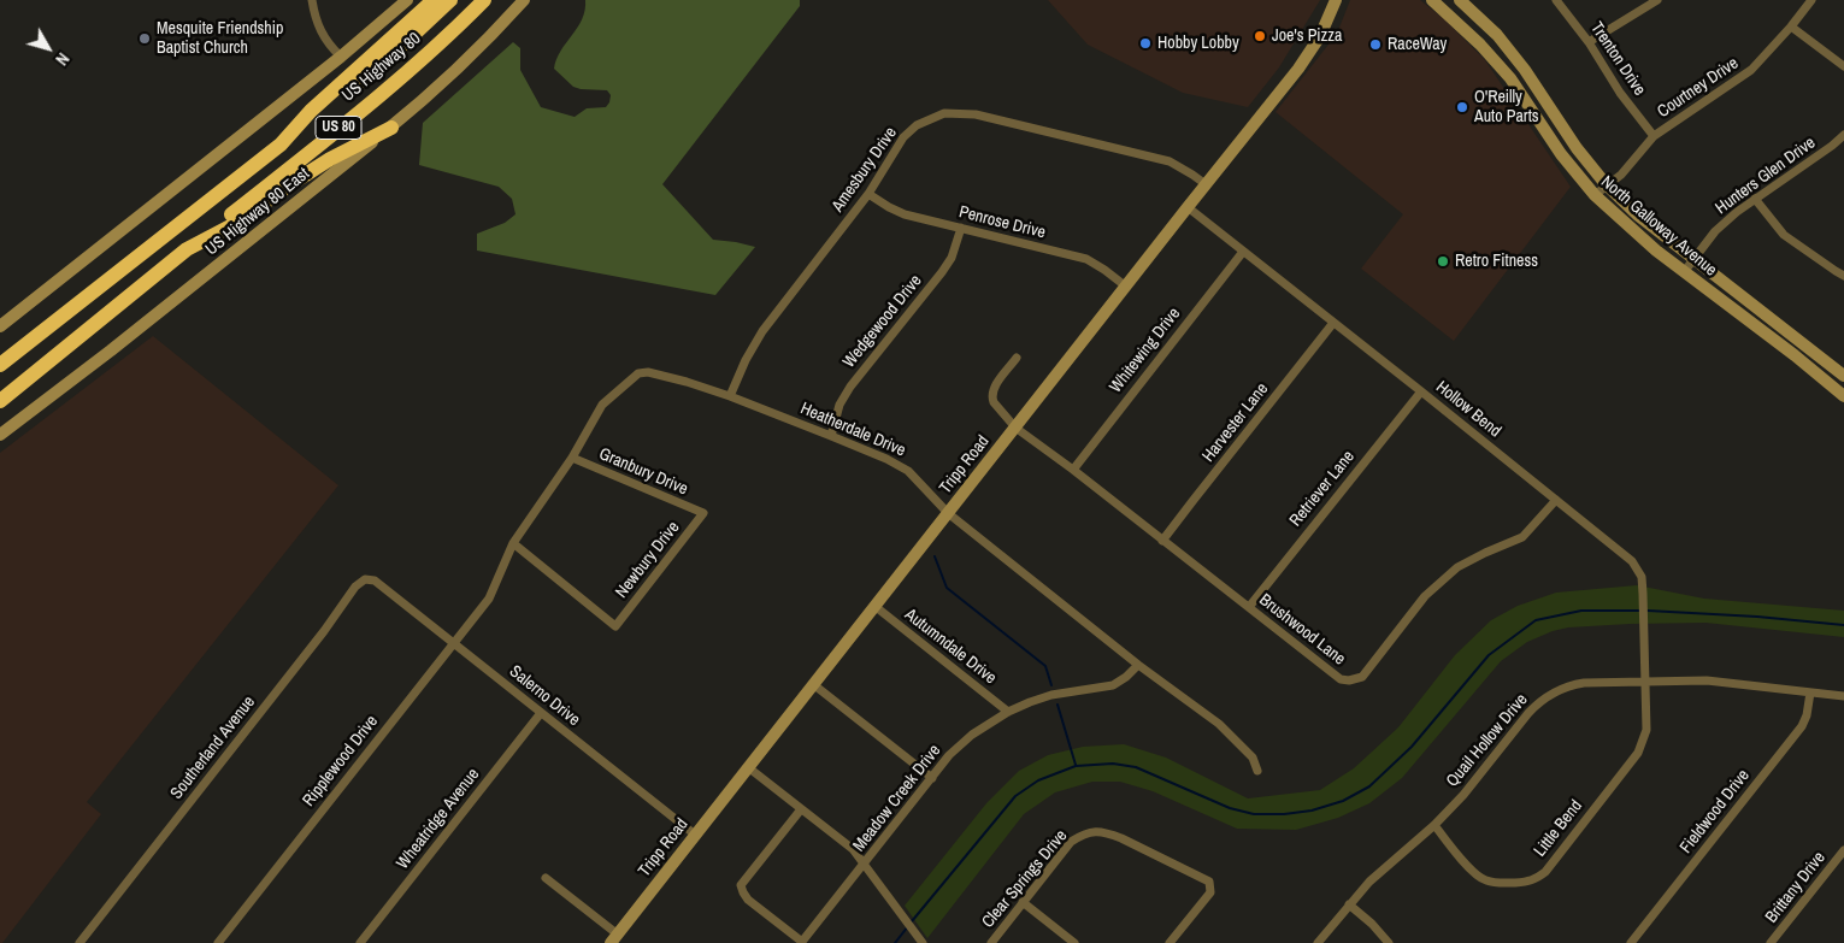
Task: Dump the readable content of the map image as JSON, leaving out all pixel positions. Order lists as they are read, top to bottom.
{
  "streets": {
    "highway": ["US Highway 80", "US 80"],
    "main road": ["US Highway 80 East", "North Galloway Avenue", "Tripp Road"],
    "street": [
      "Trenton Drive",
      "Courtney Drive",
      "Amesbury Drive",
      "Hunters Glen Drive",
      "Penrose Drive",
      "Wedgewood Drive",
      "Whitewing Drive",
      "Hollow Bend",
      "Harvester Lane",
      "Heatherdale Drive",
      "Granbury Drive",
      "Retriever Lane",
      "Newbury Drive",
      "Brushwood Lane",
      "Autumndale Drive",
      "Salerno Drive",
      "Quail Hollow Drive",
      "Southerland Avenue",
      "Ripplewood Drive",
      "Meadow Creek Drive",
      "Fieldwood Drive",
      "Wheatridge Avenue",
      "Little Bend",
      "Clear Springs Drive",
      "Brittany Drive"
    ]
  },
  "crossings": [
    ["Trenton Drive", "Courtney Drive"],
    ["US Highway 80", "US 80"],
    ["Courtney Drive", "North Galloway Avenue"],
    ["Amesbury Drive", "Penrose Drive"],
    ["Amesbury Drive", "Heatherdale Drive"],
    ["Amesbury Drive", "Tripp Road"],
    ["Hunters Glen Drive", "North Galloway Avenue"],
    ["Penrose Drive", "Wedgewood Drive"],
    ["Penrose Drive", "Tripp Road"],
    ["Wedgewood Drive", "Heatherdale Drive"],
    ["Whitewing Drive", "Hollow Bend"],
    ["Whitewing Drive", "Brushwood Lane"],
    ["Hollow Bend", "Harvester Lane"],
    ["Hollow Bend", "Tripp Road"],
    ["Hollow Bend", "Retriever Lane"],
    ["Hollow Bend", "Brushwood Lane"],
    ["Hollow Bend", "Quail Hollow Drive"],
    ["Hollow Bend", "Little Bend"],
    ["Harvester Lane", "Brushwood Lane"],
    ["Heatherdale Drive", "Tripp Road"],
    ["Heatherdale Drive", "Granbury Drive"],
    ["Heatherdale Drive", "Newbury Drive"],
    ["Heatherdale Drive", "Ripplewood Drive"],
    ["Heatherdale Drive", "Meadow Creek Drive"],
    ["Tripp Road", "Brushwood Lane"],
    ["Tripp Road", "Autumndale Drive"],
    ["Tripp Road", "Salerno Drive"],
    ["Granbury Drive", "Newbury Drive"],
    ["Retriever Lane", "Brushwood Lane"],
    ["Autumndale Drive", "Meadow Creek Drive"],
    ["Salerno Drive", "Southerland Avenue"],
    ["Salerno Drive", "Ripplewood Drive"],
    ["Salerno Drive", "Wheatridge Avenue"],
    ["Quail Hollow Drive", "Fieldwood Drive"],
    ["Quail Hollow Drive", "Little Bend"]
  ],
  "places": [
    "Joe's Pizza",
    "Mesquite Friendship Baptist Church",
    "Hobby Lobby",
    "RaceWay",
    "O'Reilly Auto Parts",
    "Retro Fitness"
  ],
  "north": "bottom right"
}
